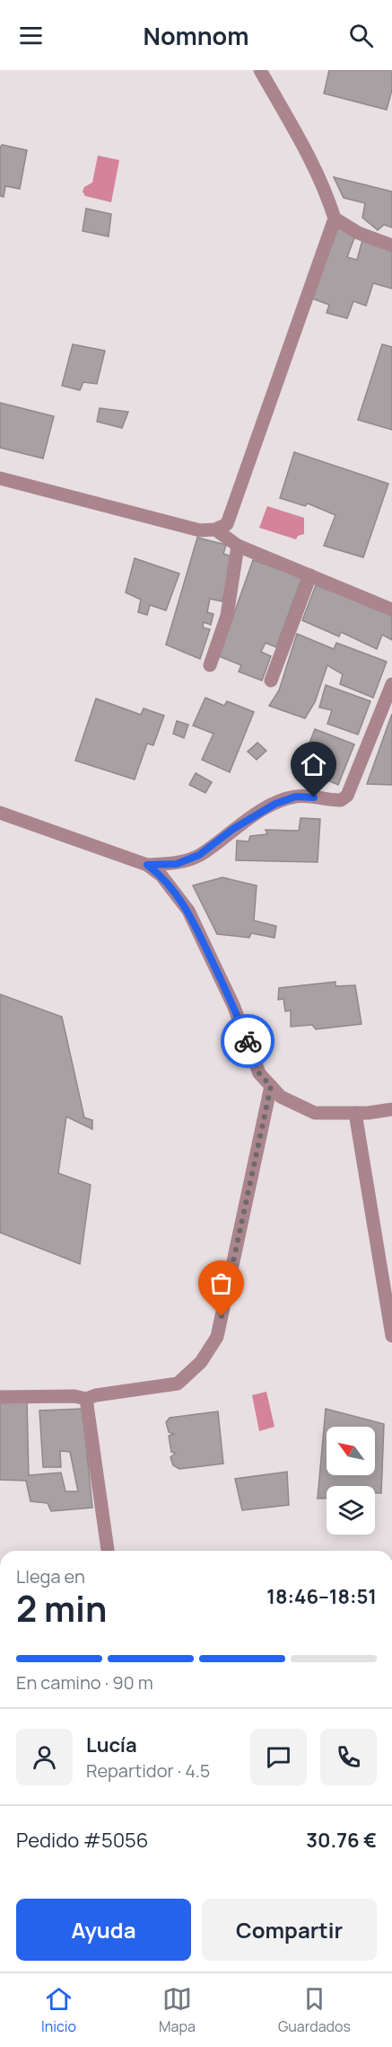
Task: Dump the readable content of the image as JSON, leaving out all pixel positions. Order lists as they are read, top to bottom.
{
  "north": "top left",
  "page": {
    "header": "Nomnom",
    "heading": ["2 min", "Llega en", "18:46–18:51"],
    "panel": [
      "Lucía",
      "Repartidor · 4.5",
      "Pedido #5056",
      "30.76 €"
    ],
    "bar": "En camino · 90 m",
    "buttons": ["Ayuda", "Compartir"],
    "tabs": ["Inicio", "Mapa", "Guardados"]
  }
}
